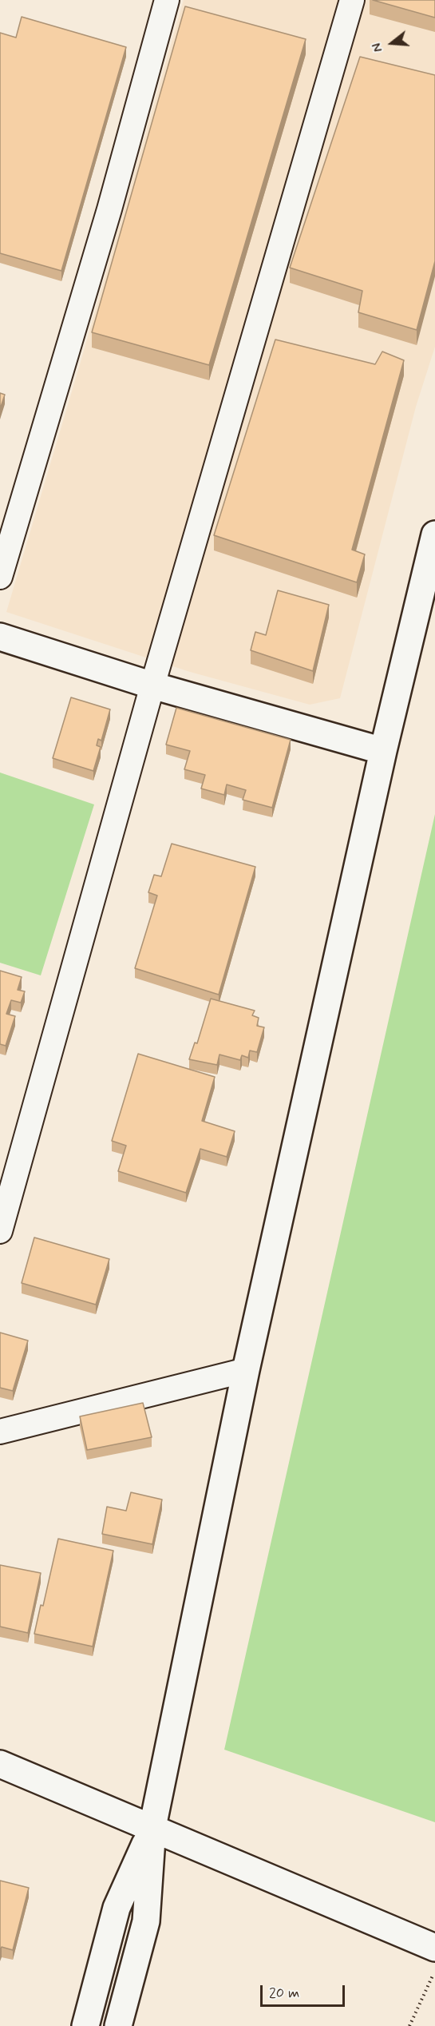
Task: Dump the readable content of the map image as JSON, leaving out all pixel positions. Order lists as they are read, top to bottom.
{
  "scale_bar": "20 m",
  "north": "left"
}
